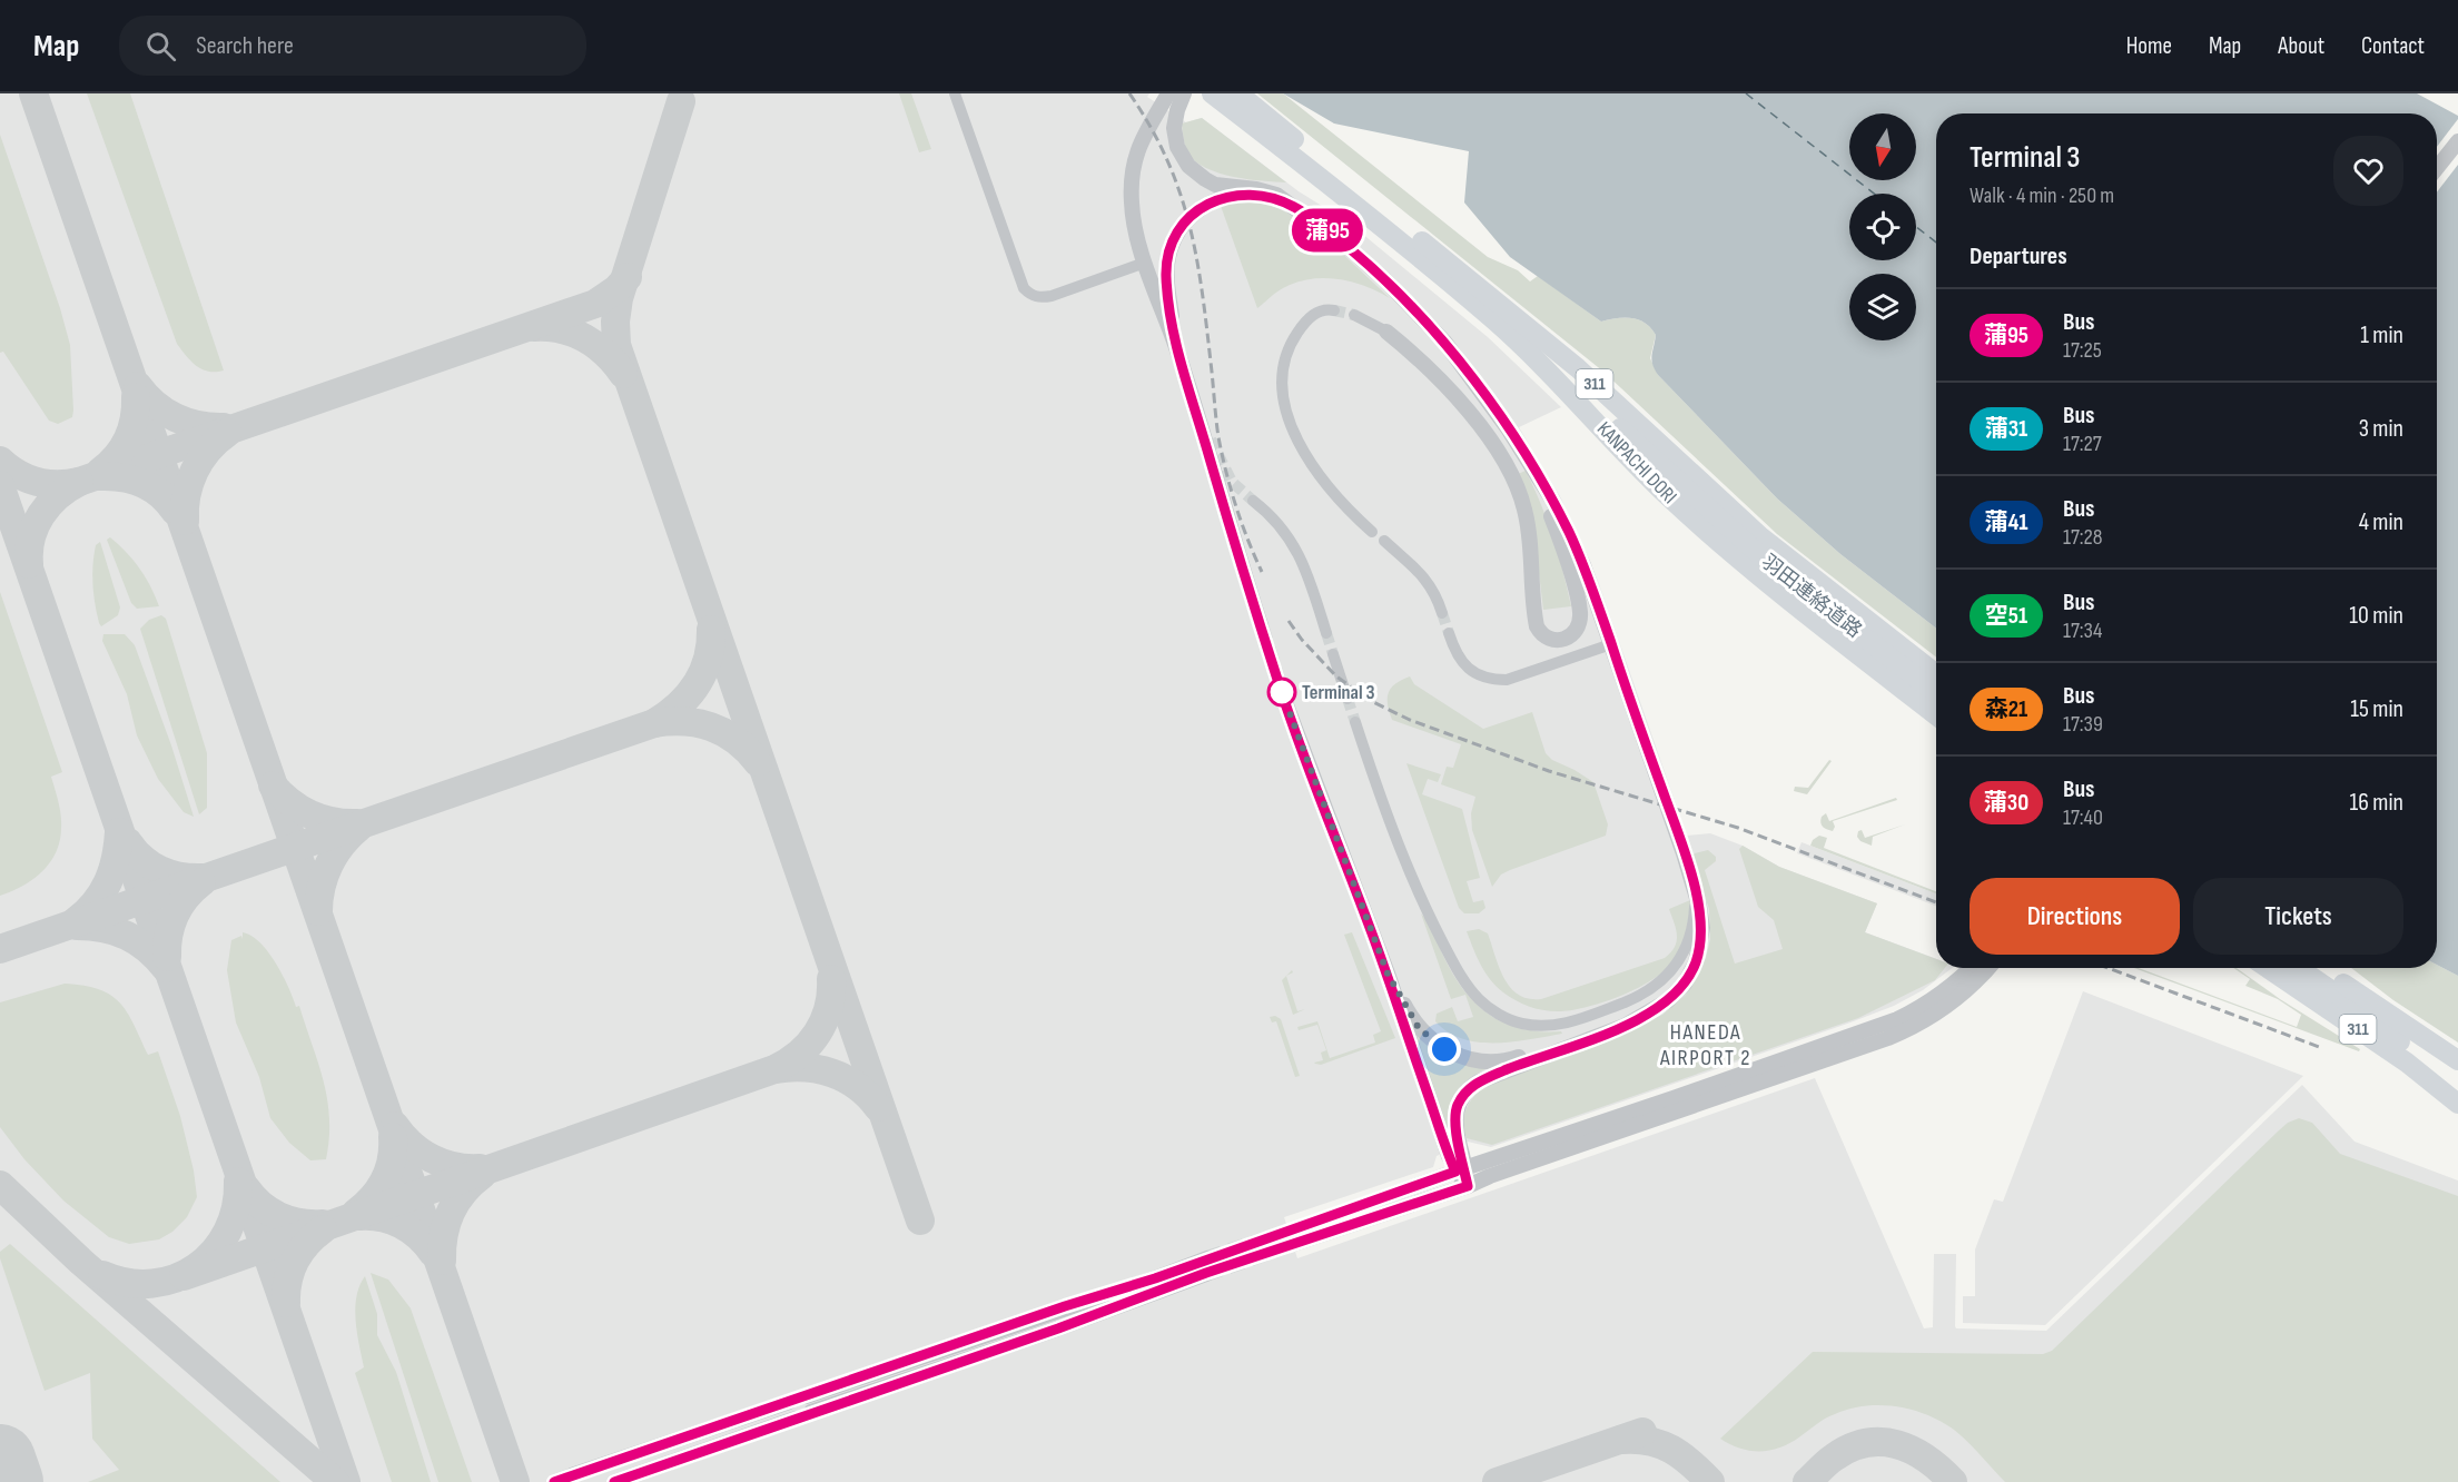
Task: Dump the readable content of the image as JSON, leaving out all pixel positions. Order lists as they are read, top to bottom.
{
  "streets": {
    "main road": ["311", "KANPACHI DORI", "羽田連絡道路"]
  },
  "districts": ["HANEDA AIRPORT 2"],
  "places": ["Terminal 3"],
  "lines": ["bus line 蒲95"],
  "north": "bottom",
  "page": {
    "header": "Map",
    "search": "Search here",
    "nav": [
      "Home",
      "Map",
      "About",
      "Contact"
    ],
    "on_map": "蒲95",
    "heading": [
      ["Terminal 3", "Walk · 4 min · 250 m"],
      "Departures"
    ],
    "list": [
      {
        "mark": "蒲95",
        "name": "Bus",
        "note": "17:25",
        "value": "1 min"
      },
      {
        "mark": "蒲31",
        "name": "Bus",
        "note": "17:27",
        "value": "3 min"
      },
      {
        "mark": "蒲41",
        "name": "Bus",
        "note": "17:28",
        "value": "4 min"
      },
      {
        "mark": "空51",
        "name": "Bus",
        "note": "17:34",
        "value": "10 min"
      },
      {
        "mark": "森21",
        "name": "Bus",
        "note": "17:39",
        "value": "15 min"
      },
      {
        "mark": "蒲30",
        "name": "Bus",
        "note": "17:40",
        "value": "16 min"
      }
    ],
    "buttons": ["Directions", "Tickets"]
  }
}
